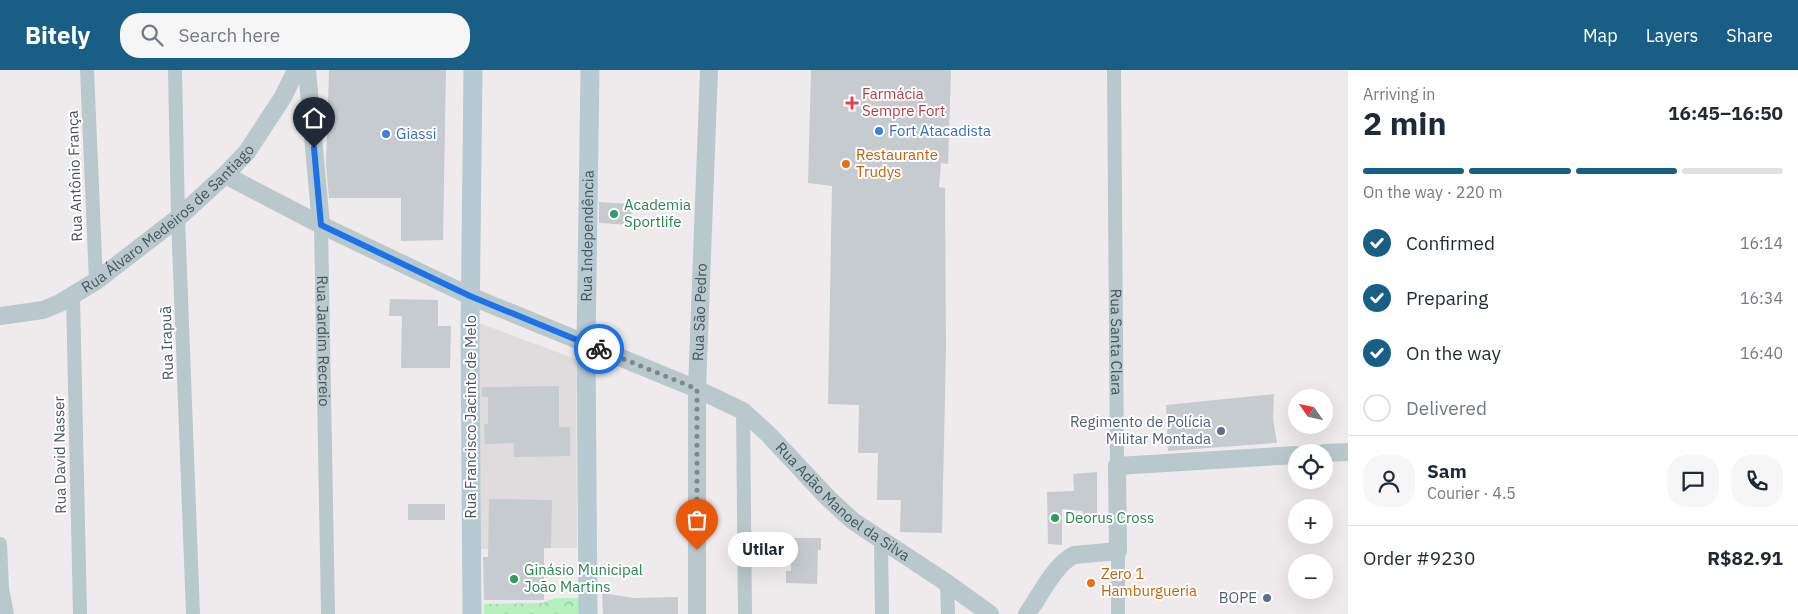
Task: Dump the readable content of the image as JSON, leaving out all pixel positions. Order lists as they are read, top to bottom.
{
  "streets": {
    "main road": ["Rua Independência", "Rua Francisco Jacinto de Melo"],
    "street": [
      "Rua Antônio França",
      "Rua Álvaro Medeiros de Santiago",
      "Rua São Pedro",
      "Rua Jardim Recreio",
      "Rua Santa Clara",
      "Rua Irapuã",
      "Rua David Nasser",
      "Rua Adão Manoel da Silva"
    ]
  },
  "crossings": [
    ["Rua Antônio França", "Rua Álvaro Medeiros de Santiago"],
    ["Rua Álvaro Medeiros de Santiago", "Rua Irapuã"],
    ["Rua Álvaro Medeiros de Santiago", "Rua David Nasser"],
    ["Rua Álvaro Medeiros de Santiago", "Rua Adão Manoel da Silva"],
    ["Rua Independência", "Rua Adão Manoel da Silva"],
    ["Rua São Pedro", "Rua Adão Manoel da Silva"],
    ["Rua Jardim Recreio", "Rua Adão Manoel da Silva"],
    ["Rua Francisco Jacinto de Melo", "Rua Adão Manoel da Silva"]
  ],
  "places": {
    "health": ["Farmácia Sempre Fort"],
    "other": [
      "Fort Atacadista",
      "Giassi",
      "Restaurante Trudys",
      "Academia Sportlife",
      "Regimento de Polícia Militar Montada",
      "Deorus Cross",
      "Utilar",
      "Ginásio Municipal João Martins",
      "Zero 1 Hamburgueria",
      "BOPE"
    ]
  },
  "north": "top left",
  "page": {
    "header": "Bitely",
    "search": "Search here",
    "nav": ["Map", "Layers", "Share"],
    "heading": ["2 min", "Arriving in", "16:45–16:50"],
    "panel": [
      "Sam",
      "Courier · 4.5",
      "Order #9230",
      "R$82.91"
    ],
    "bar": "On the way · 220 m",
    "list": [
      ["Confirmed", "16:14"],
      ["Preparing", "16:34"],
      ["On the way", "16:40"],
      "Delivered"
    ],
    "map_buttons": ["+", "−"],
    "bubble": "Utilar"
  }
}
